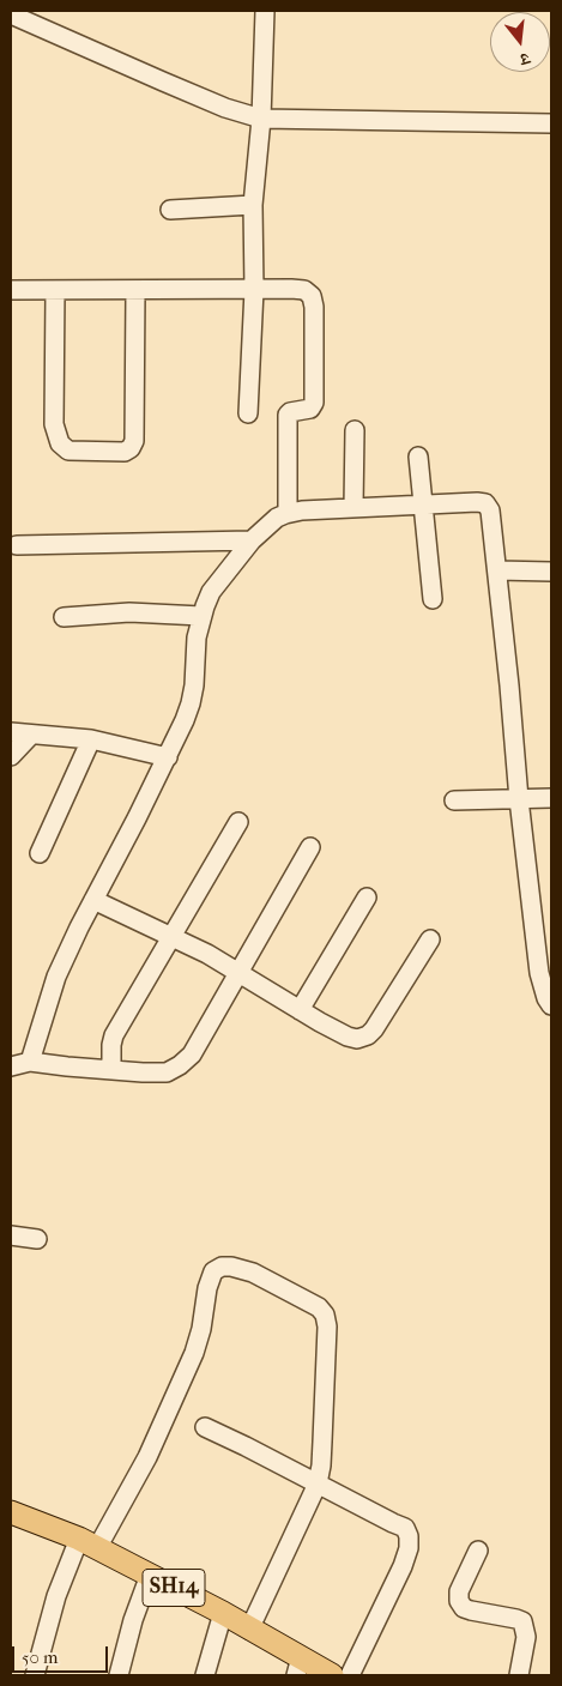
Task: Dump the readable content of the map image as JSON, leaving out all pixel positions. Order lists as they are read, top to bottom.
{
  "streets": {
    "main road": ["SH14"]
  },
  "scale_bar": "50 m",
  "north": "bottom"
}
